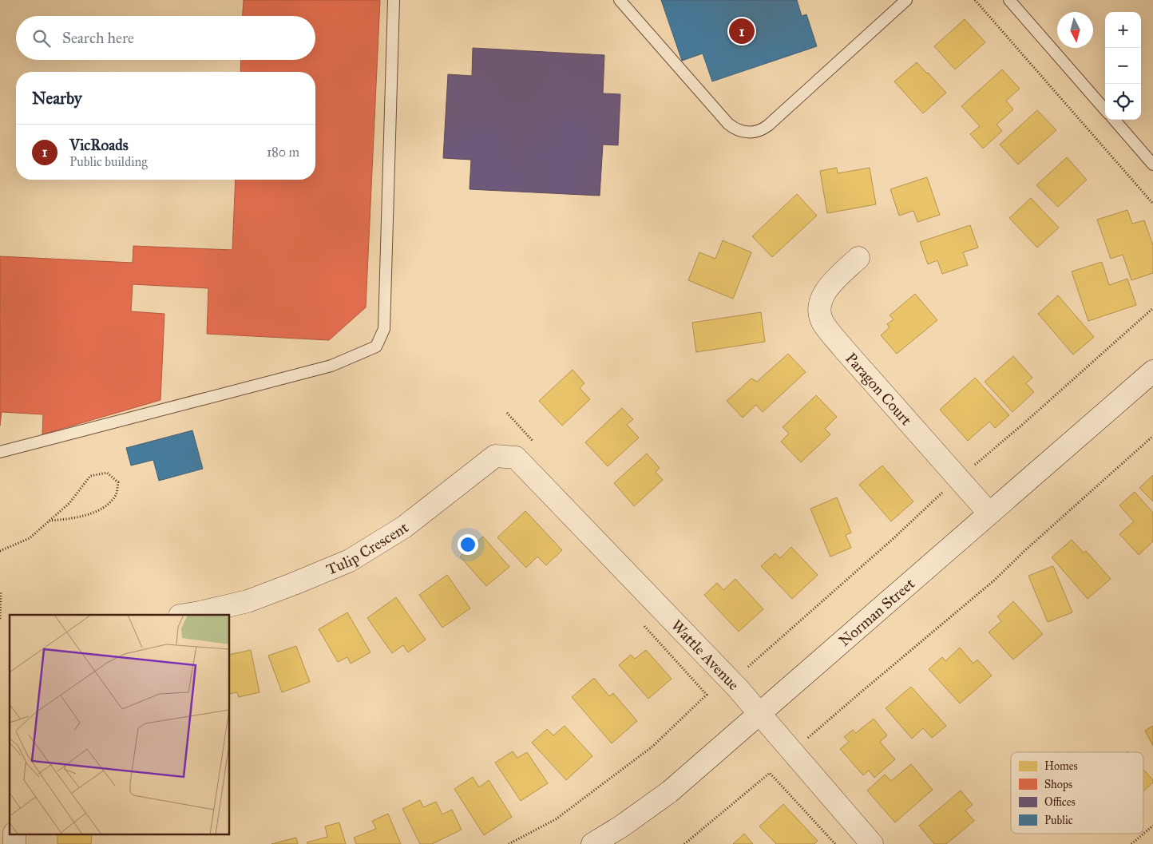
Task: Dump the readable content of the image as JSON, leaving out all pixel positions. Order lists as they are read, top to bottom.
{
  "streets": {
    "street": [
      "Paragon Court",
      "Tulip Crescent",
      "Norman Street",
      "Wattle Avenue"
    ]
  },
  "crossings": [
    ["Paragon Court", "Norman Street"],
    ["Tulip Crescent", "Wattle Avenue"],
    ["Norman Street", "Wattle Avenue"]
  ],
  "legend": [
    "Homes",
    "Shops",
    "Offices",
    "Public"
  ],
  "north": "bottom",
  "page": {
    "map_buttons": ["+", "−"],
    "search": "Search here",
    "pins": "1",
    "heading": "Nearby",
    "list": [
      {
        "mark": "1",
        "name": "VicRoads",
        "note": "Public building",
        "value": "180 m"
      }
    ]
  }
}
